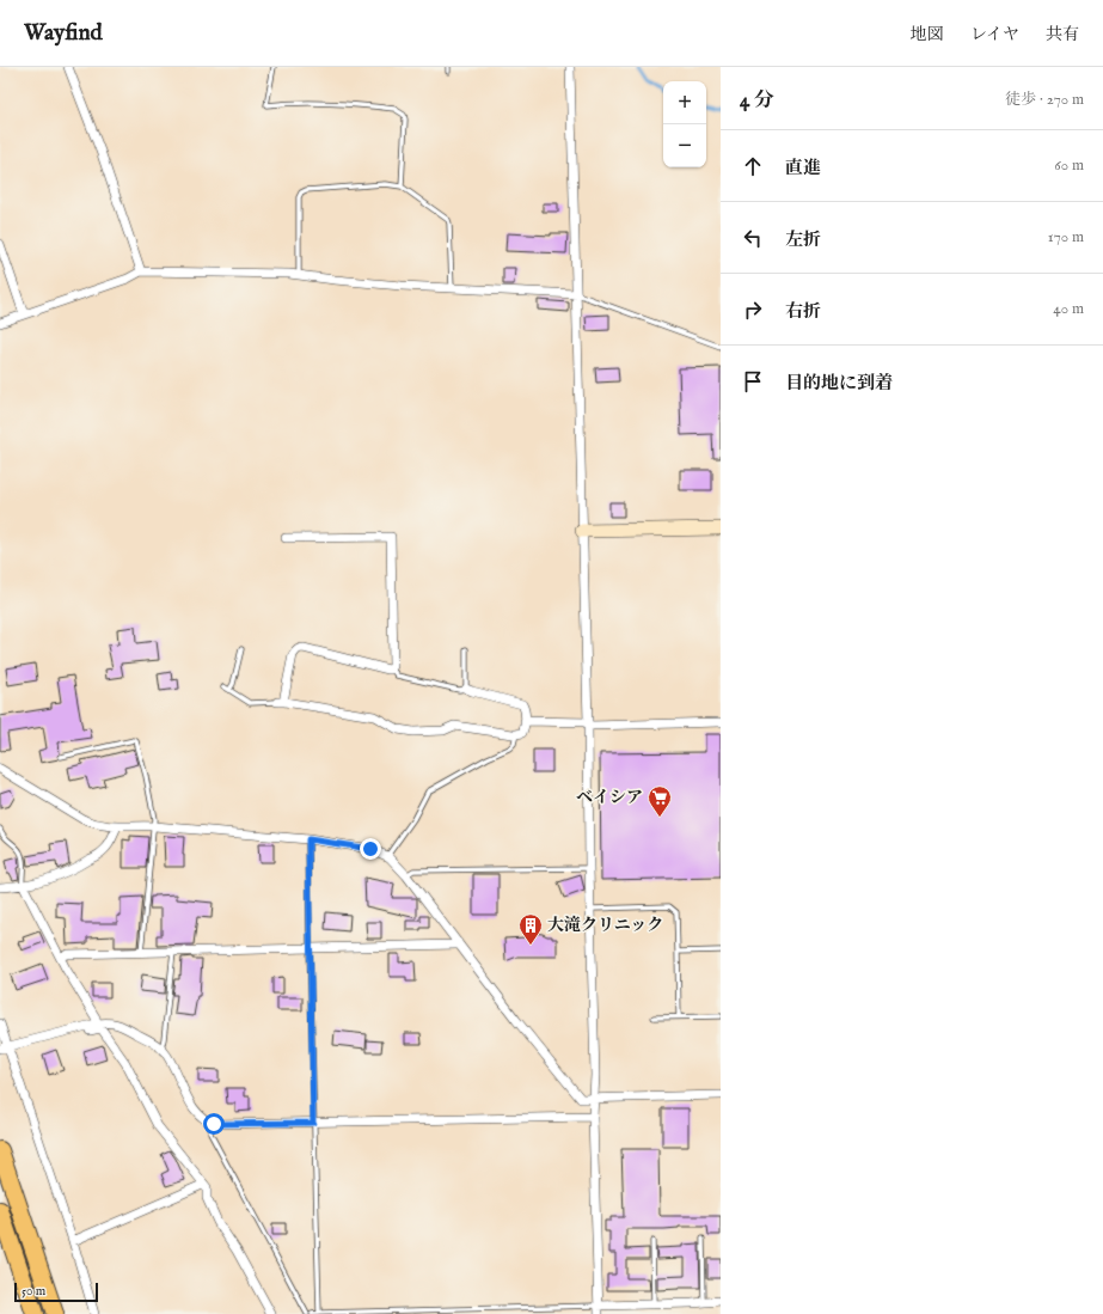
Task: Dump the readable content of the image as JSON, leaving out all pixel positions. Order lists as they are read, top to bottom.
{
  "places": {
    "supermarket": ["ベイシア"],
    "building": ["大滝クリニック"]
  },
  "scale_bar": "50 m",
  "page": {
    "header": "Wayfind",
    "nav": ["地図", "レイヤ", "共有"],
    "heading": ["4 分", "徒歩 · 270 m"],
    "map_buttons": ["+", "−"],
    "list": [
      ["直進", "60 m"],
      ["左折", "170 m"],
      ["右折", "40 m"],
      "目的地に到着"
    ],
    "scale": "50 m"
  }
}
